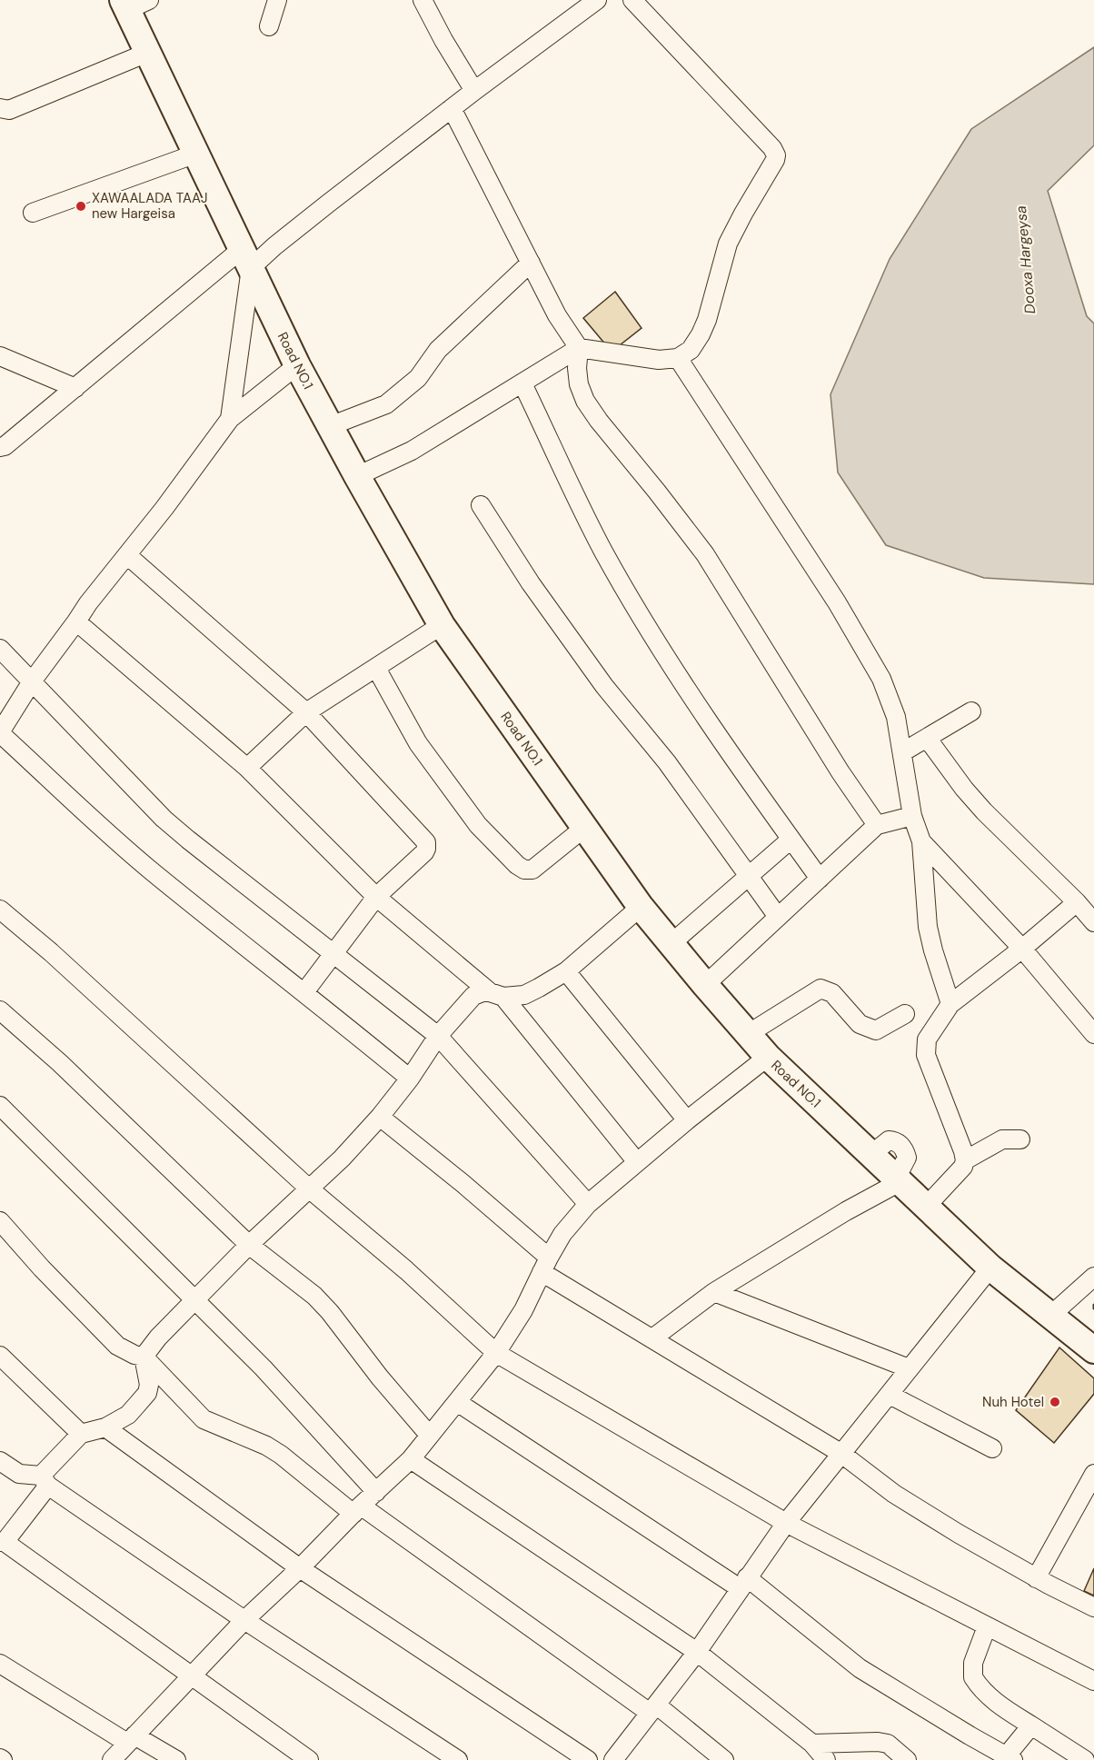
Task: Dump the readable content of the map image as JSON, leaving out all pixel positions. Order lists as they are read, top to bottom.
{
  "streets": {
    "highway": ["Road NO.1"]
  },
  "water": ["Dooxa Hargeysa"],
  "places": ["XAWAALADA TAAJ new Hargeisa", "Nuh Hotel"]
}
